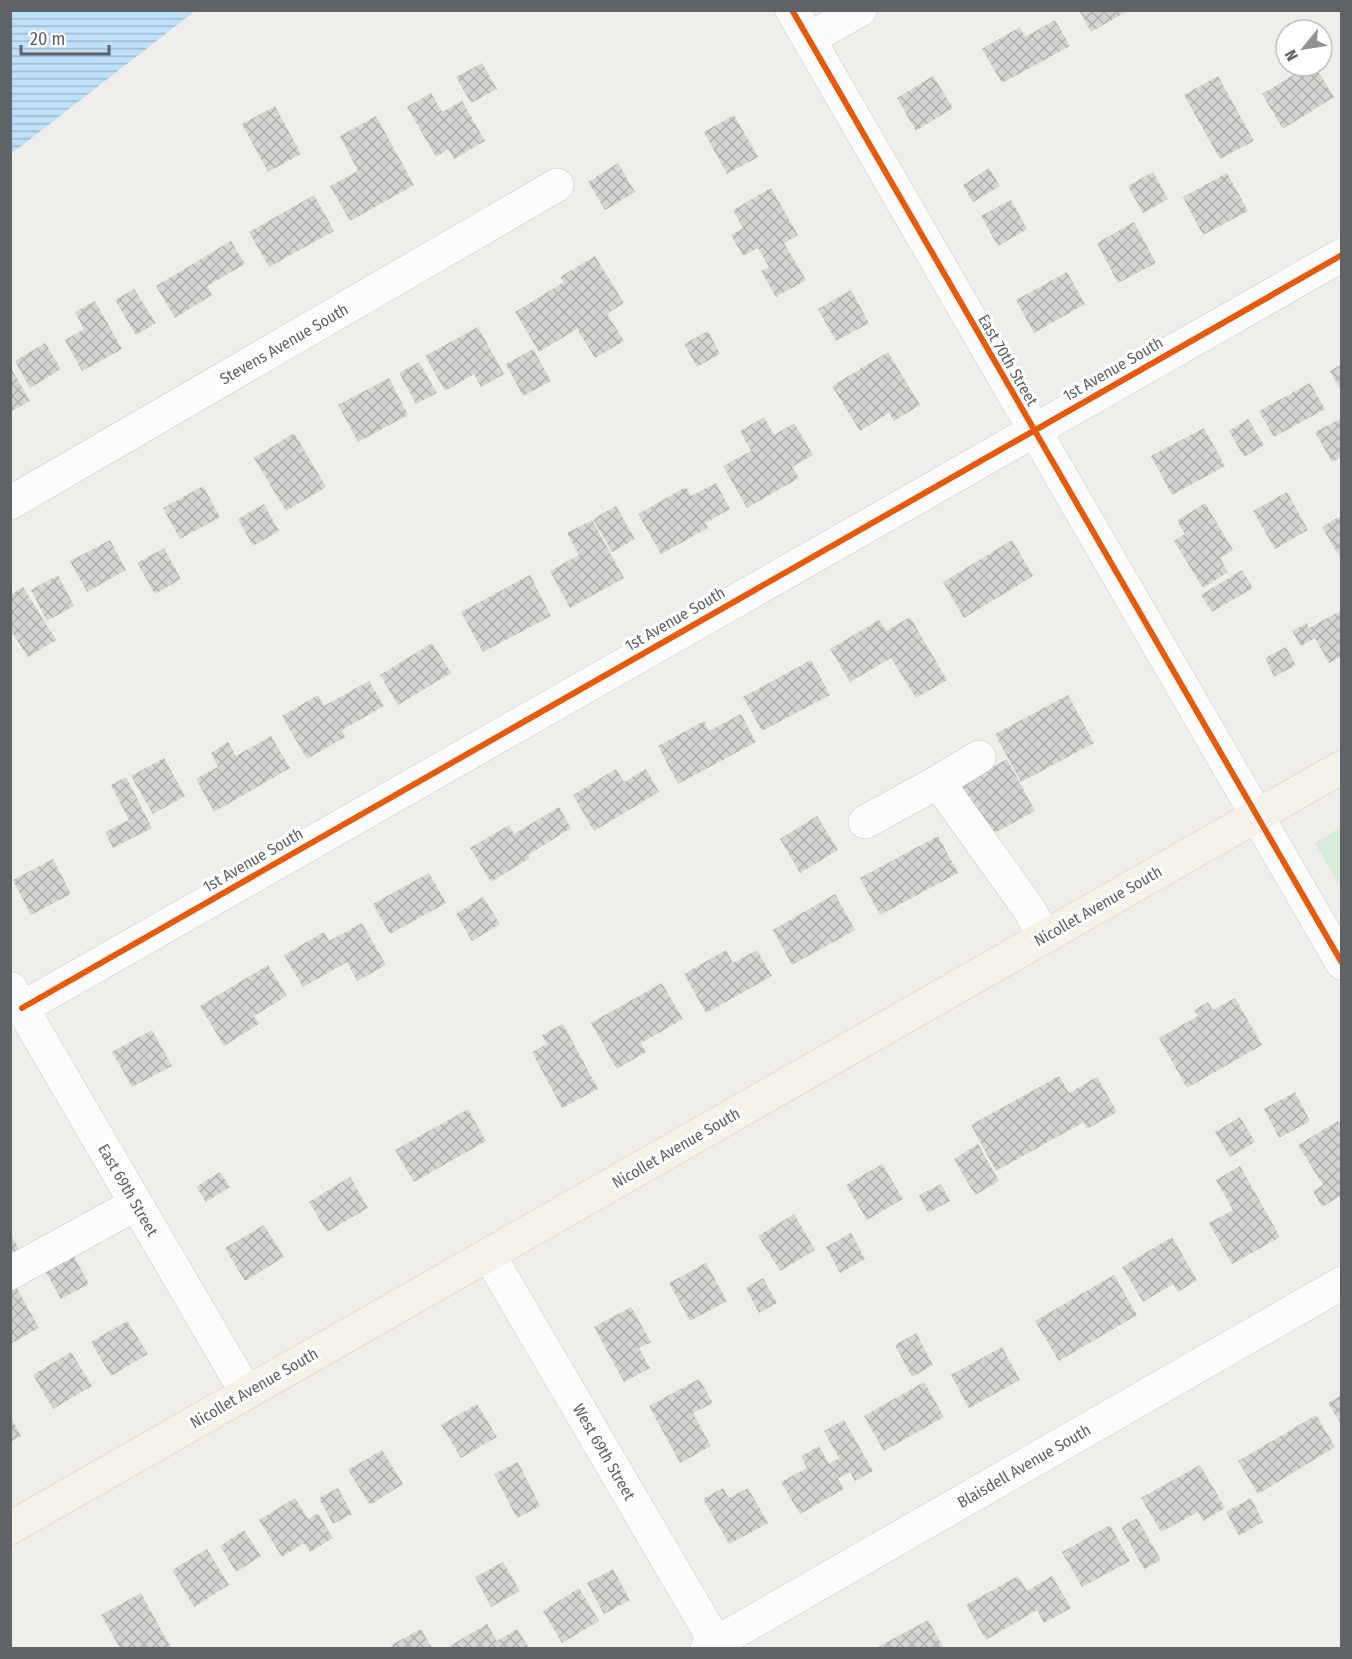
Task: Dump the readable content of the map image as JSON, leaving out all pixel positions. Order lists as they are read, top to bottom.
{
  "streets": {
    "main road": ["Nicollet Avenue South"],
    "street": [
      "Stevens Avenue South",
      "East 70th Street",
      "1st Avenue South",
      "East 69th Street",
      "West 69th Street",
      "Blaisdell Avenue South"
    ]
  },
  "crossings": [
    ["East 70th Street", "1st Avenue South"],
    ["East 70th Street", "Nicollet Avenue South"],
    ["1st Avenue South", "East 69th Street"],
    ["Nicollet Avenue South", "East 69th Street"],
    ["Nicollet Avenue South", "West 69th Street"],
    ["West 69th Street", "Blaisdell Avenue South"]
  ],
  "scale_bar": "20 m",
  "north": "bottom left"
}
